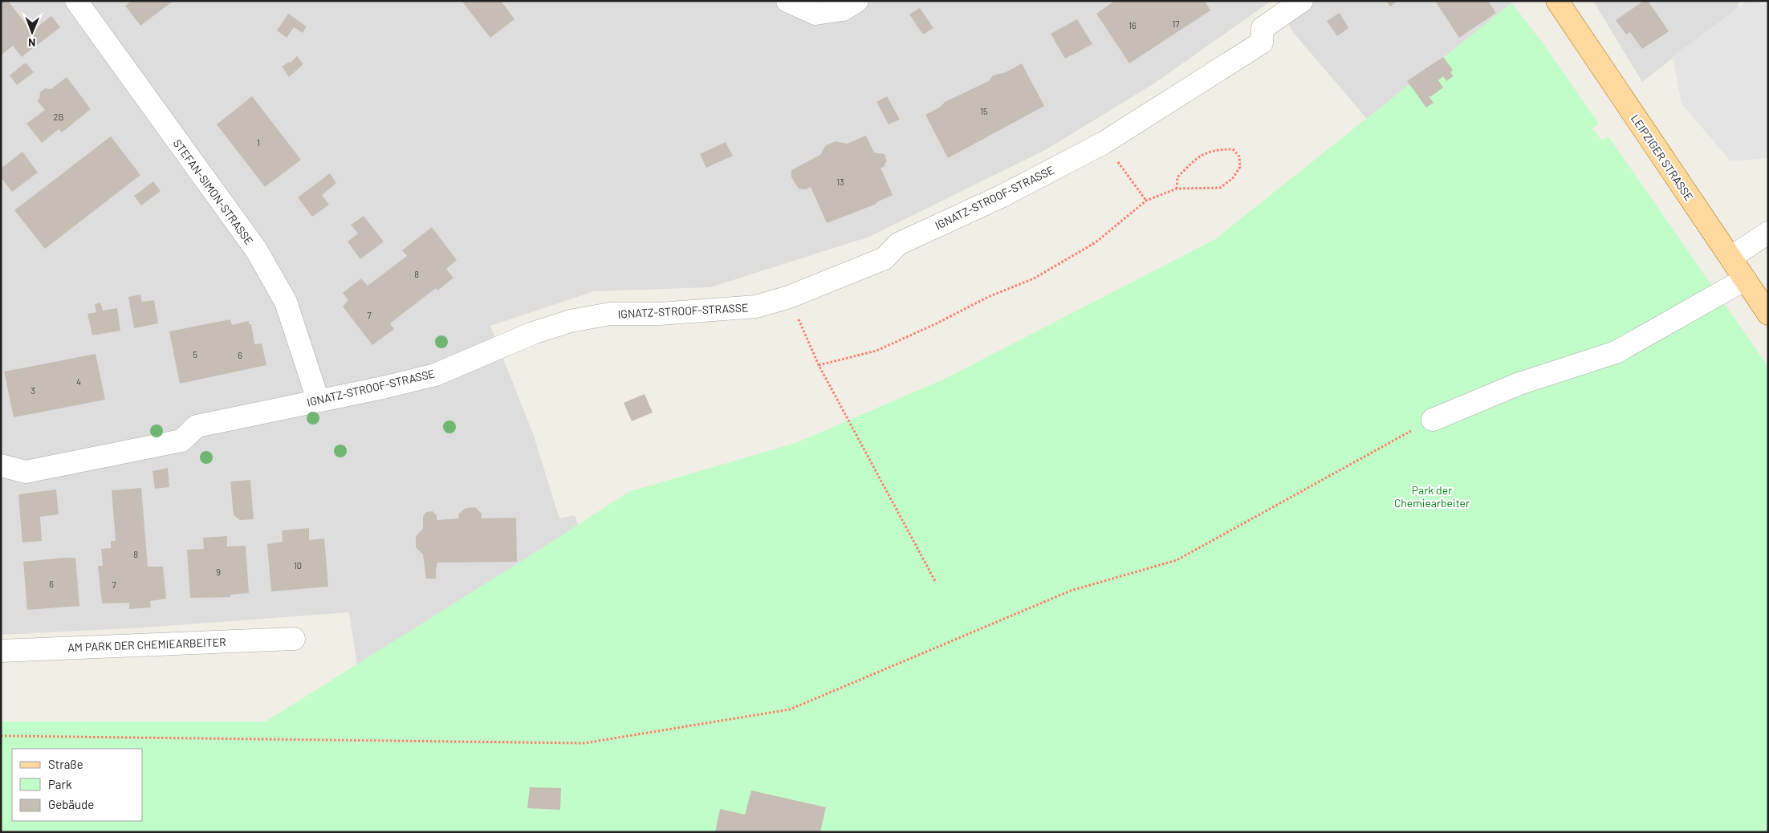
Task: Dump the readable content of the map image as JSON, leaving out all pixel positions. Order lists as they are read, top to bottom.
{
  "streets": {
    "main road": ["LEIPZIGER STRASSE"],
    "street": ["STEFAN-SIMON-STRASSE", "IGNATZ-STROOF-STRASSE", "AM PARK DER CHEMIEARBEITER"]
  },
  "crossings": [
    ["STEFAN-SIMON-STRASSE", "IGNATZ-STROOF-STRASSE"]
  ],
  "parks": ["Park der Chemiearbeiter"],
  "house_numbers": [
    "17",
    "16",
    "15",
    "2B",
    "1",
    "13",
    "8",
    "7",
    "5",
    "6",
    "4",
    "3",
    "8",
    "10",
    "9",
    "6",
    "7"
  ],
  "legend": ["Straße", "Park", "Gebäude"],
  "north": "bottom"
}
